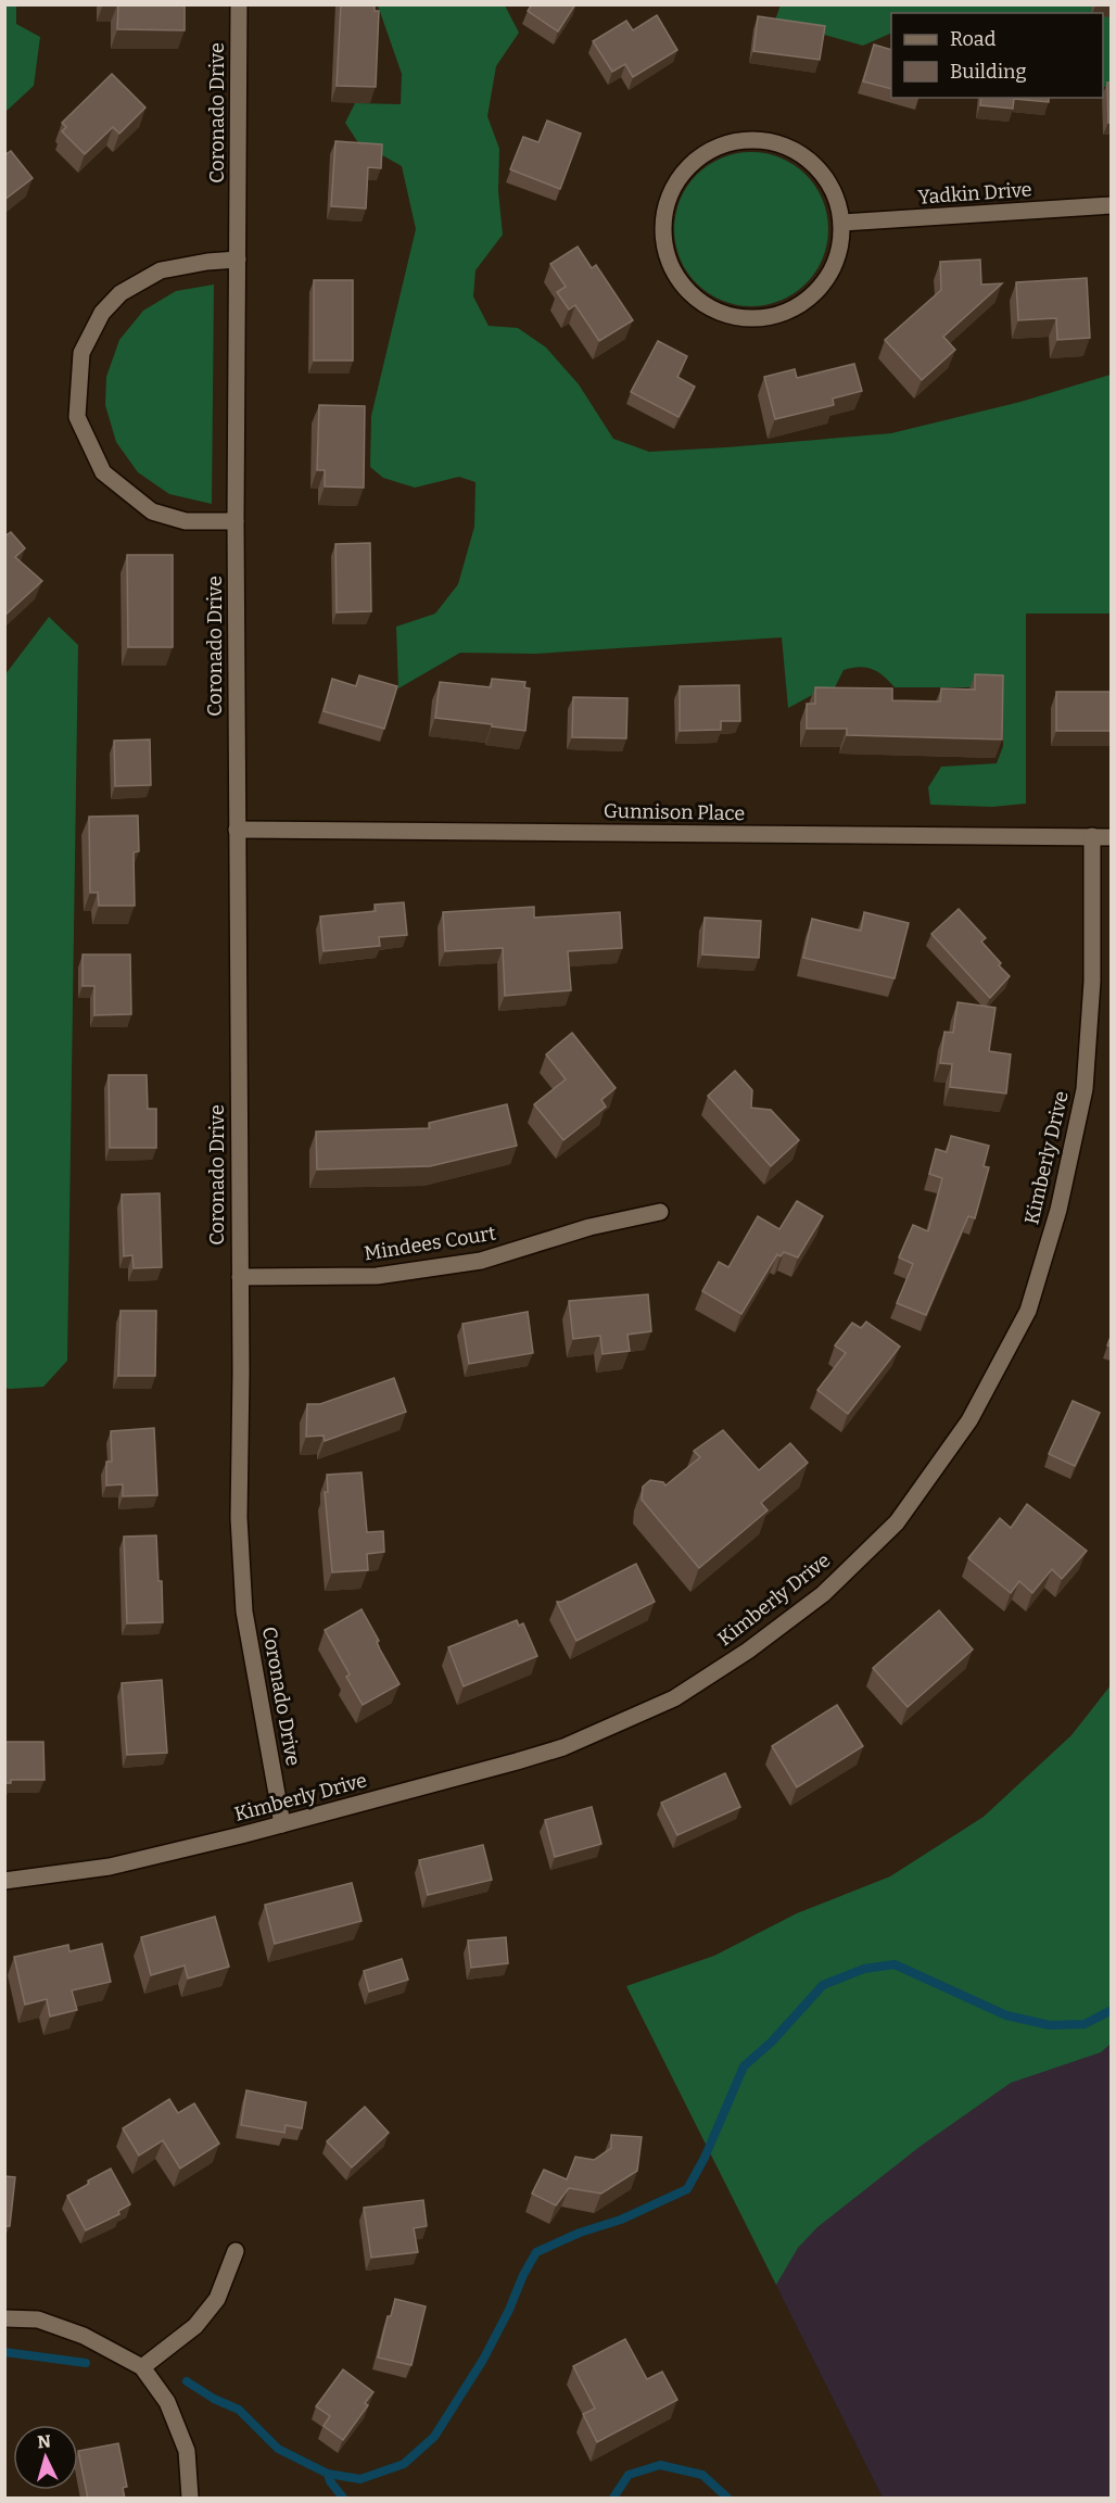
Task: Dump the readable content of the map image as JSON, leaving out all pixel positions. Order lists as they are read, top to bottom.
{
  "streets": {
    "street": [
      "Coronado Drive",
      "Yadkin Drive",
      "Gunnison Place",
      "Kimberly Drive",
      "Mindees Court"
    ]
  },
  "crossings": [
    ["Coronado Drive", "Gunnison Place"],
    ["Coronado Drive", "Kimberly Drive"],
    ["Coronado Drive", "Mindees Court"],
    ["Gunnison Place", "Kimberly Drive"]
  ],
  "legend": ["Road", "Building"],
  "north": "top"
}
